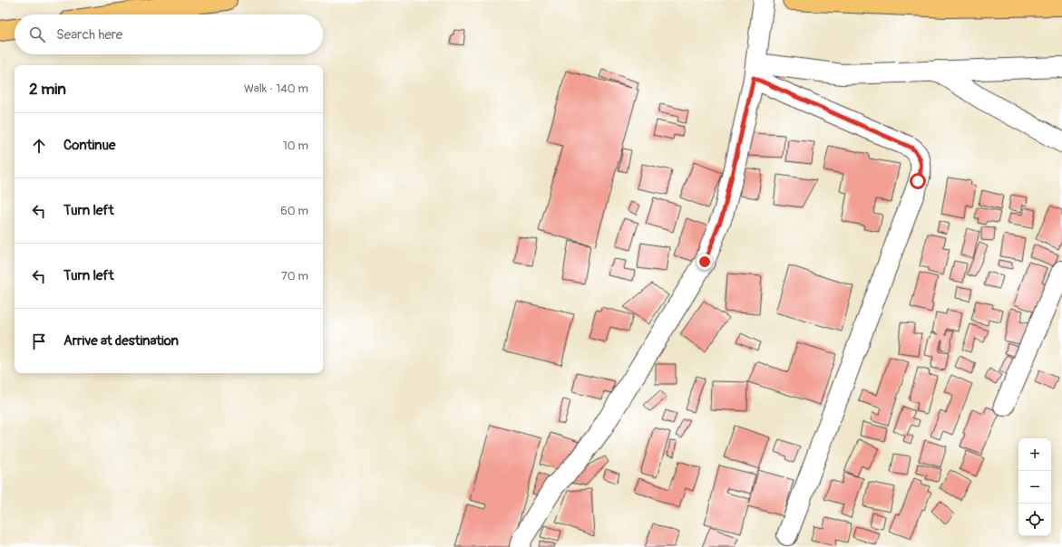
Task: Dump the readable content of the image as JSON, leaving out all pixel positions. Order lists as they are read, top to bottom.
{
  "page": {
    "search": "Search here",
    "heading": ["2 min", "Walk · 140 m"],
    "list": [
      ["Continue", "10 m"],
      ["Turn left", "60 m"],
      ["Turn left", "70 m"],
      "Arrive at destination"
    ],
    "map_buttons": ["+", "−"]
  }
}
